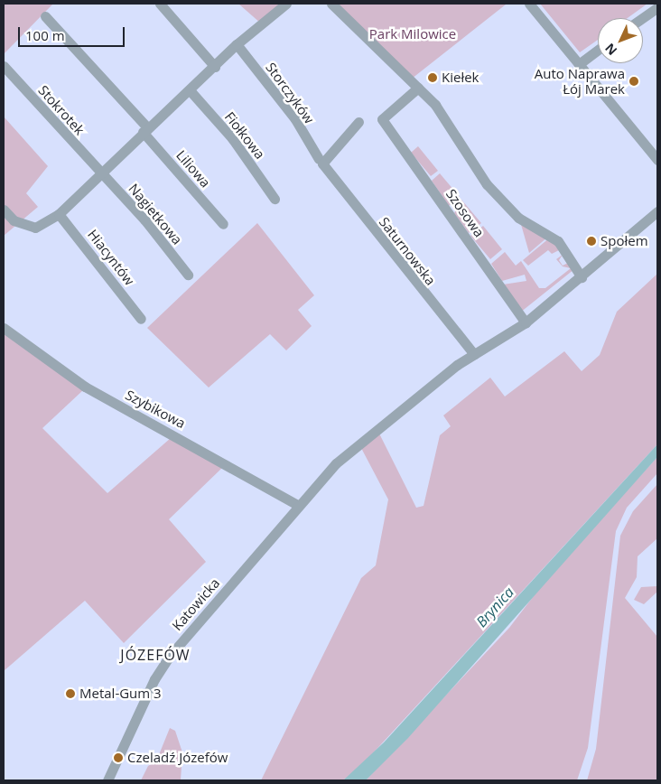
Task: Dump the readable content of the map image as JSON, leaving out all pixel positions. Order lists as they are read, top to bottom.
{
  "streets": {
    "street": [
      "Storczyków",
      "Stokrotek",
      "Fiołkowa",
      "Liliowa",
      "Szosowa",
      "Nagietkowa",
      "Saturnowska",
      "Hiacyntów",
      "Szybikowa",
      "Katowicka"
    ]
  },
  "crossings": [
    ["Storczyków", "Saturnowska"],
    ["Stokrotek", "Nagietkowa"],
    ["Szybikowa", "Katowicka"]
  ],
  "districts": ["JÓZEFÓW"],
  "water": ["Brynica"],
  "parks": ["Park Milowice"],
  "places": [
    "Kiełek",
    "Auto Naprawa Łój Marek",
    "Społem",
    "Metal-Gum 3",
    "Czeladź Józefów"
  ],
  "scale_bar": "100 m",
  "north": "bottom left"
}
